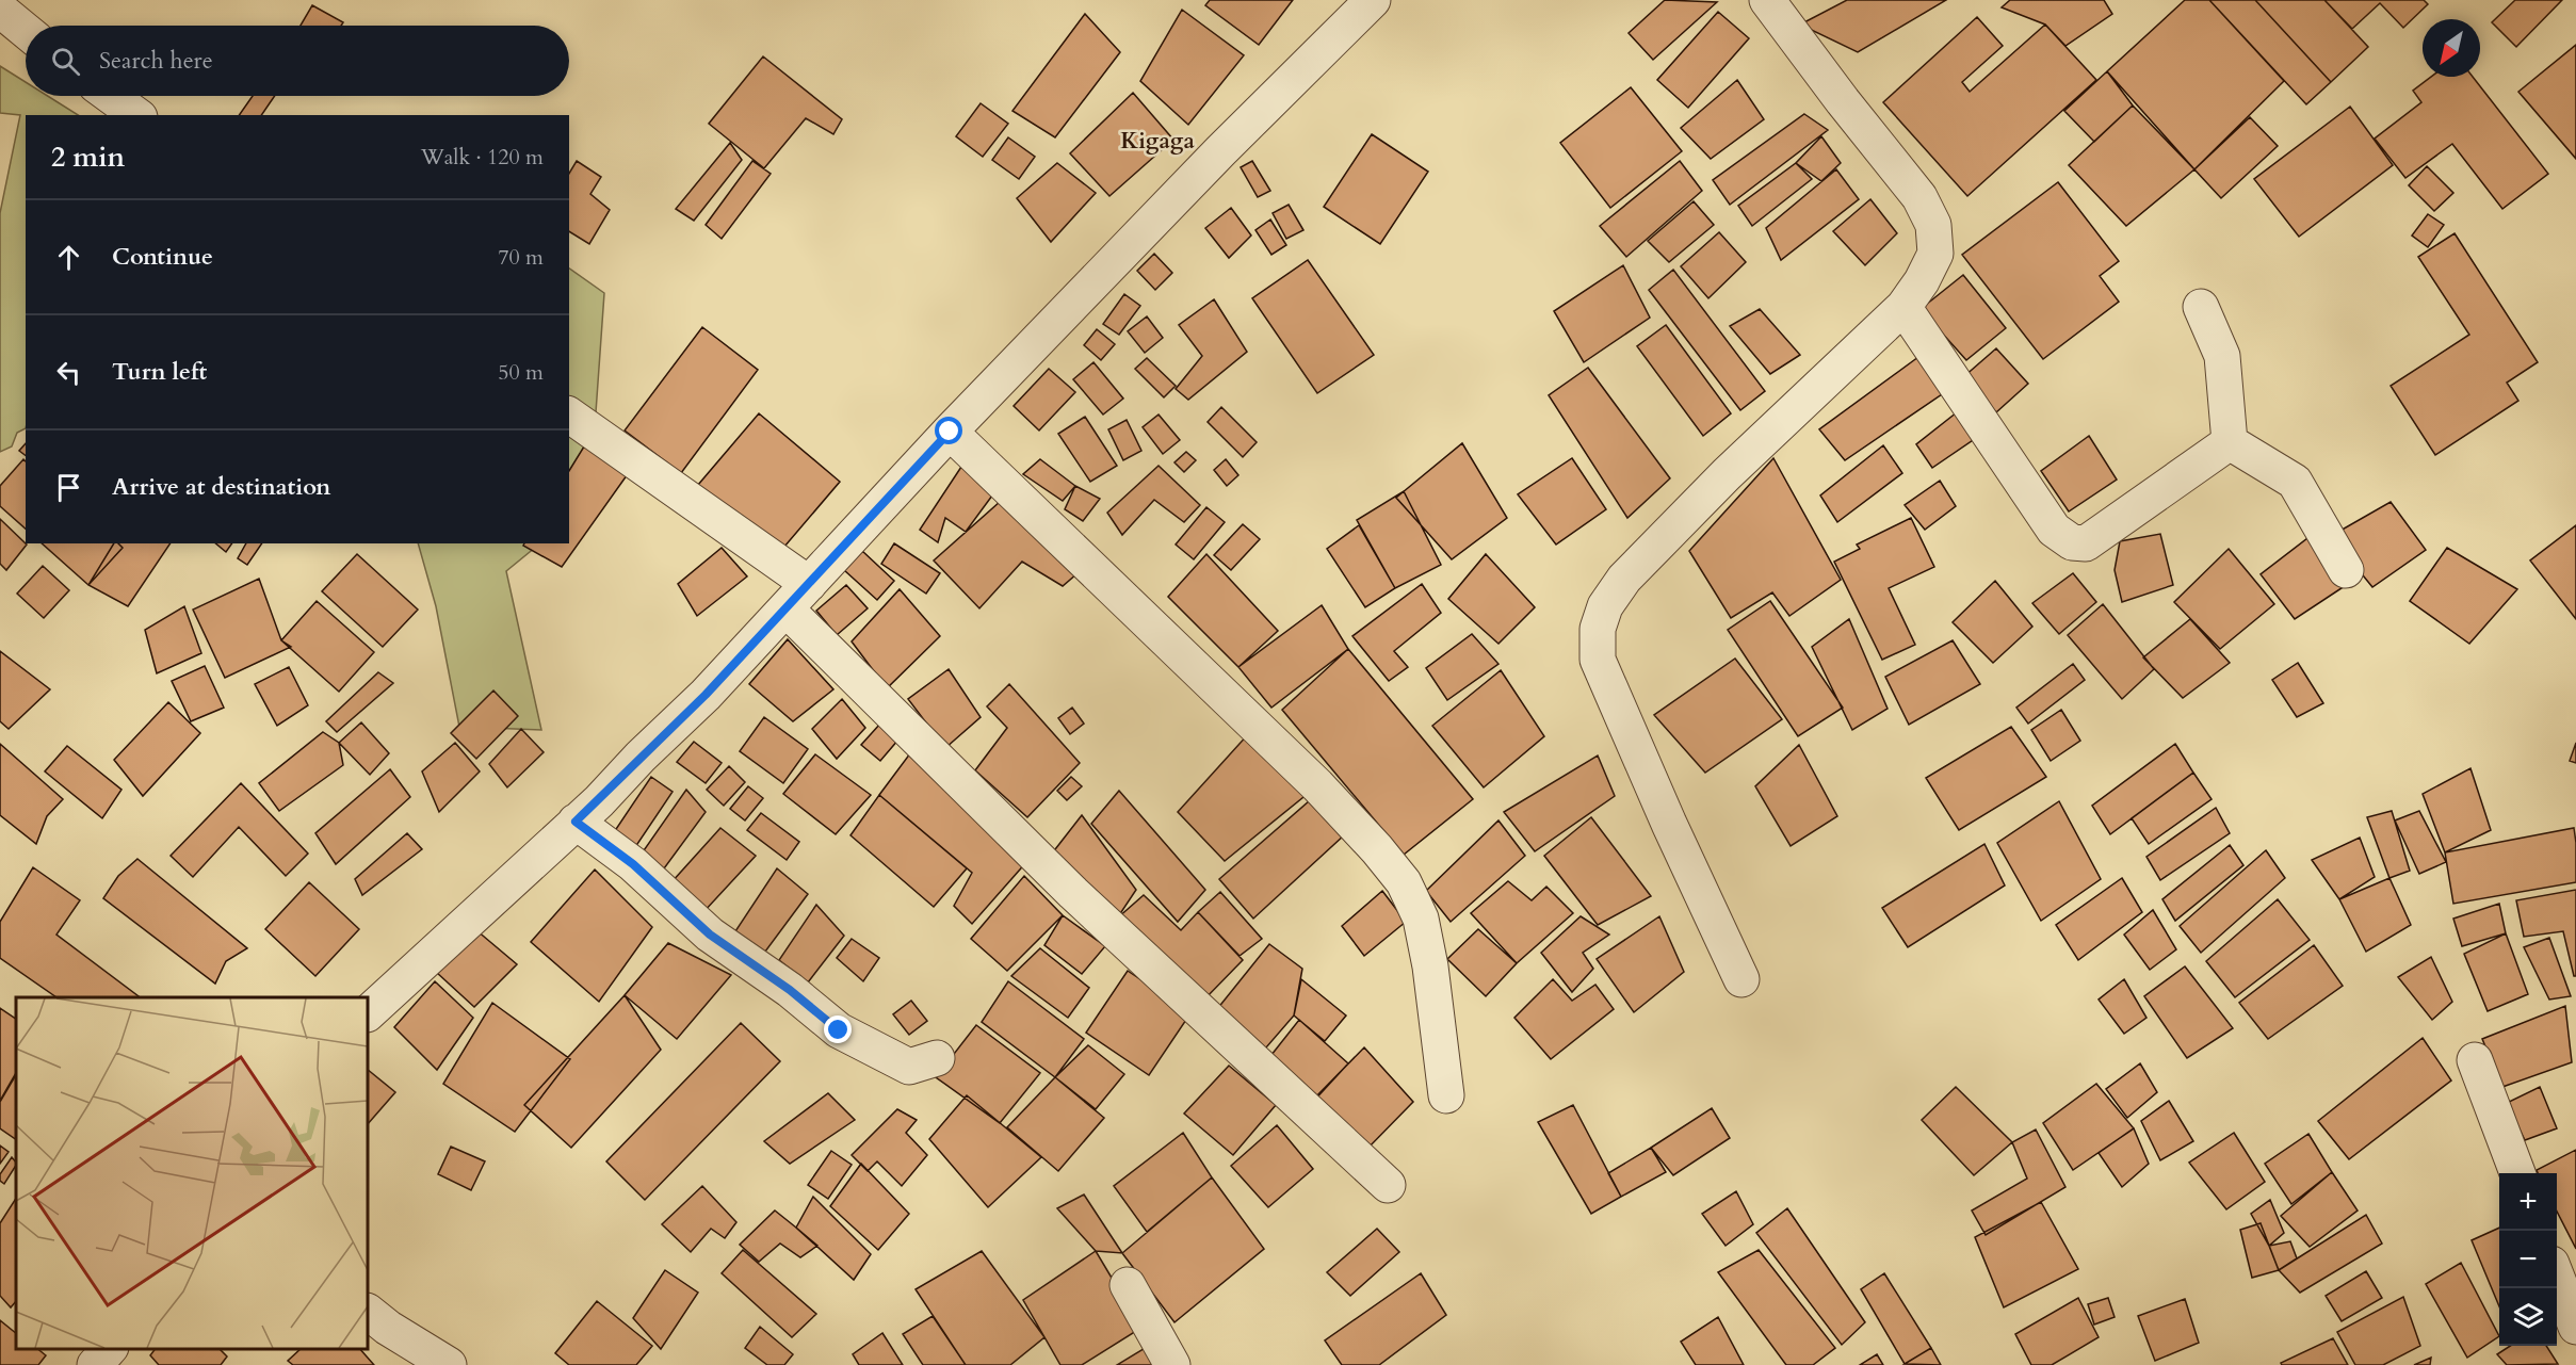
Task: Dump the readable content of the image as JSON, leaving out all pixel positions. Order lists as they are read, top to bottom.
{
  "districts": ["Kigaga"],
  "north": "bottom left",
  "page": {
    "search": "Search here",
    "heading": ["2 min", "Walk · 120 m"],
    "list": [
      ["Continue", "70 m"],
      ["Turn left", "50 m"],
      "Arrive at destination"
    ],
    "map_buttons": ["+", "−"]
  }
}
